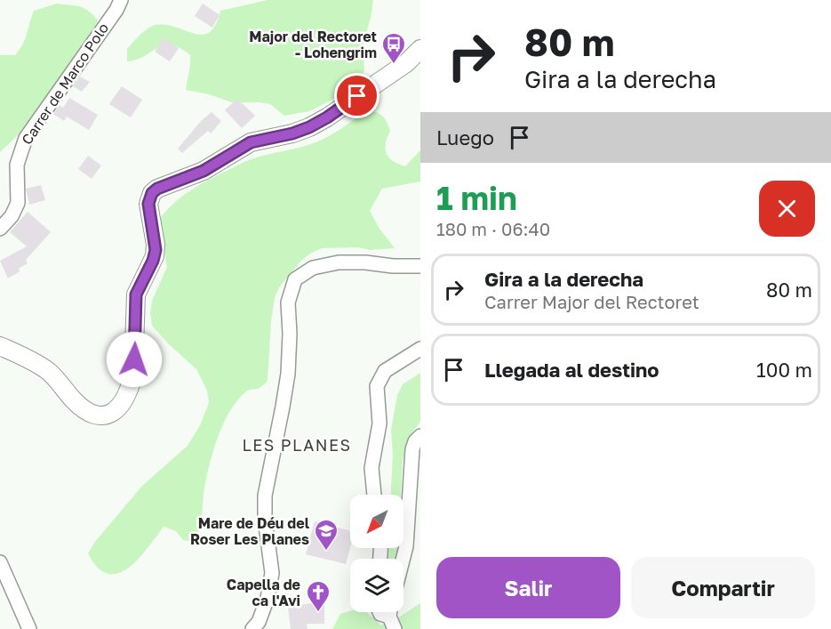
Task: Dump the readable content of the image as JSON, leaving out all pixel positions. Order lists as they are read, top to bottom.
{
  "streets": {
    "street": ["Carrer de Marco Polo"]
  },
  "districts": ["LES PLANES"],
  "places": {
    "bus stop": ["Major del Rectoret - Lohengrim"],
    "school or university": ["Mare de Déu del Roser Les Planes"],
    "church": ["Capella de ca l'Avi"]
  },
  "north": "bottom left",
  "page": {
    "turn": ["80 m", "Gira a la derecha"],
    "then": "Luego",
    "heading": ["1 min", "180 m · 06:40"],
    "list": [
      {
        "name": "Gira a la derecha",
        "note": "Carrer Major del Rectoret",
        "value": "80 m"
      },
      {
        "name": "Llegada al destino",
        "value": "100 m"
      }
    ],
    "buttons": ["Salir", "Compartir"]
  }
}
